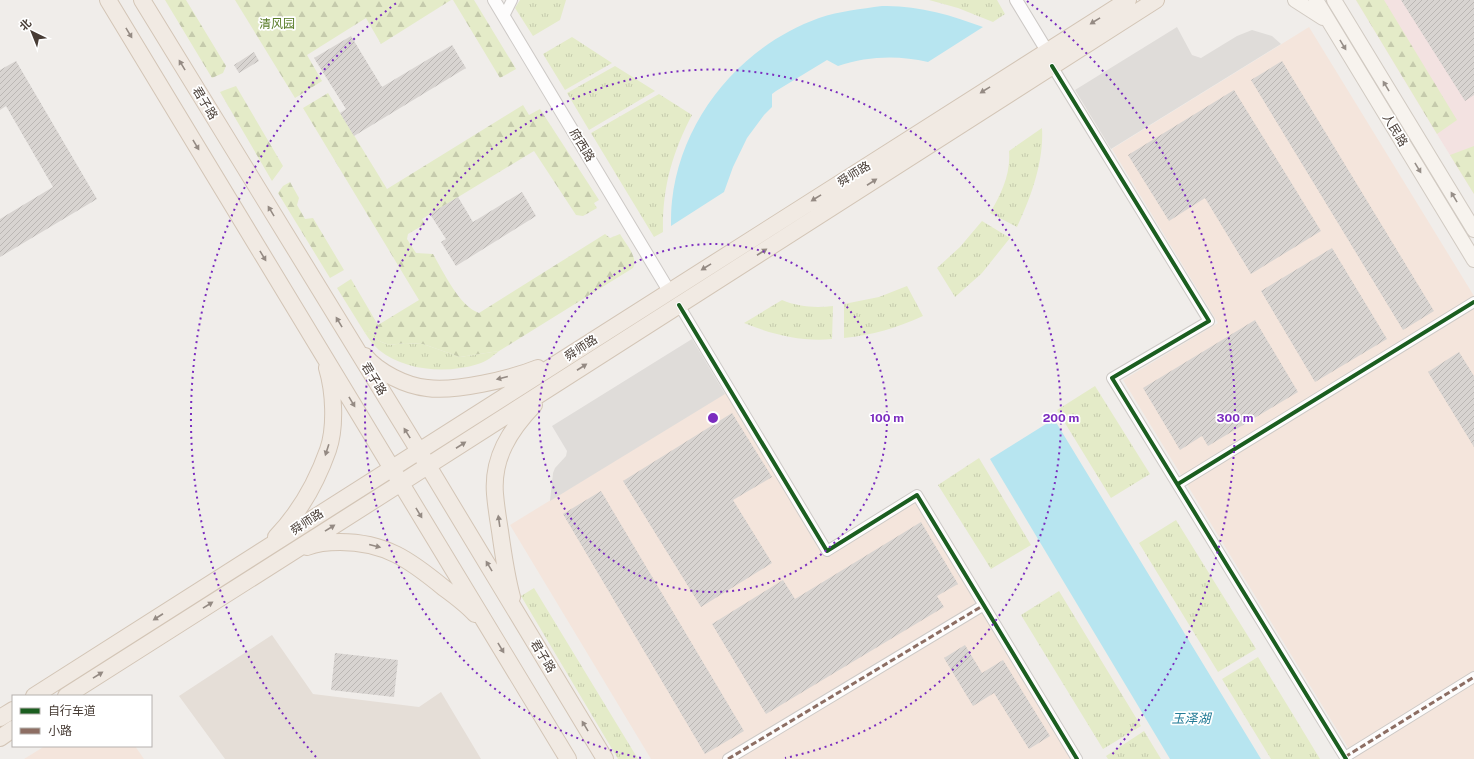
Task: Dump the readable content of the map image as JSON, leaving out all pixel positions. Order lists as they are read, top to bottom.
{
  "streets": {
    "main road": ["君子路", "人民路", "舜师路"],
    "street": ["府西路"]
  },
  "crossings": [
    ["君子路", "舜师路"],
    ["府西路", "舜师路"]
  ],
  "water": ["玉泽湖"],
  "parks": ["清风园"],
  "legend": ["自行车道", "小路"],
  "north": "top left",
  "rings": ["100 m", "200 m", "300 m"]
}
